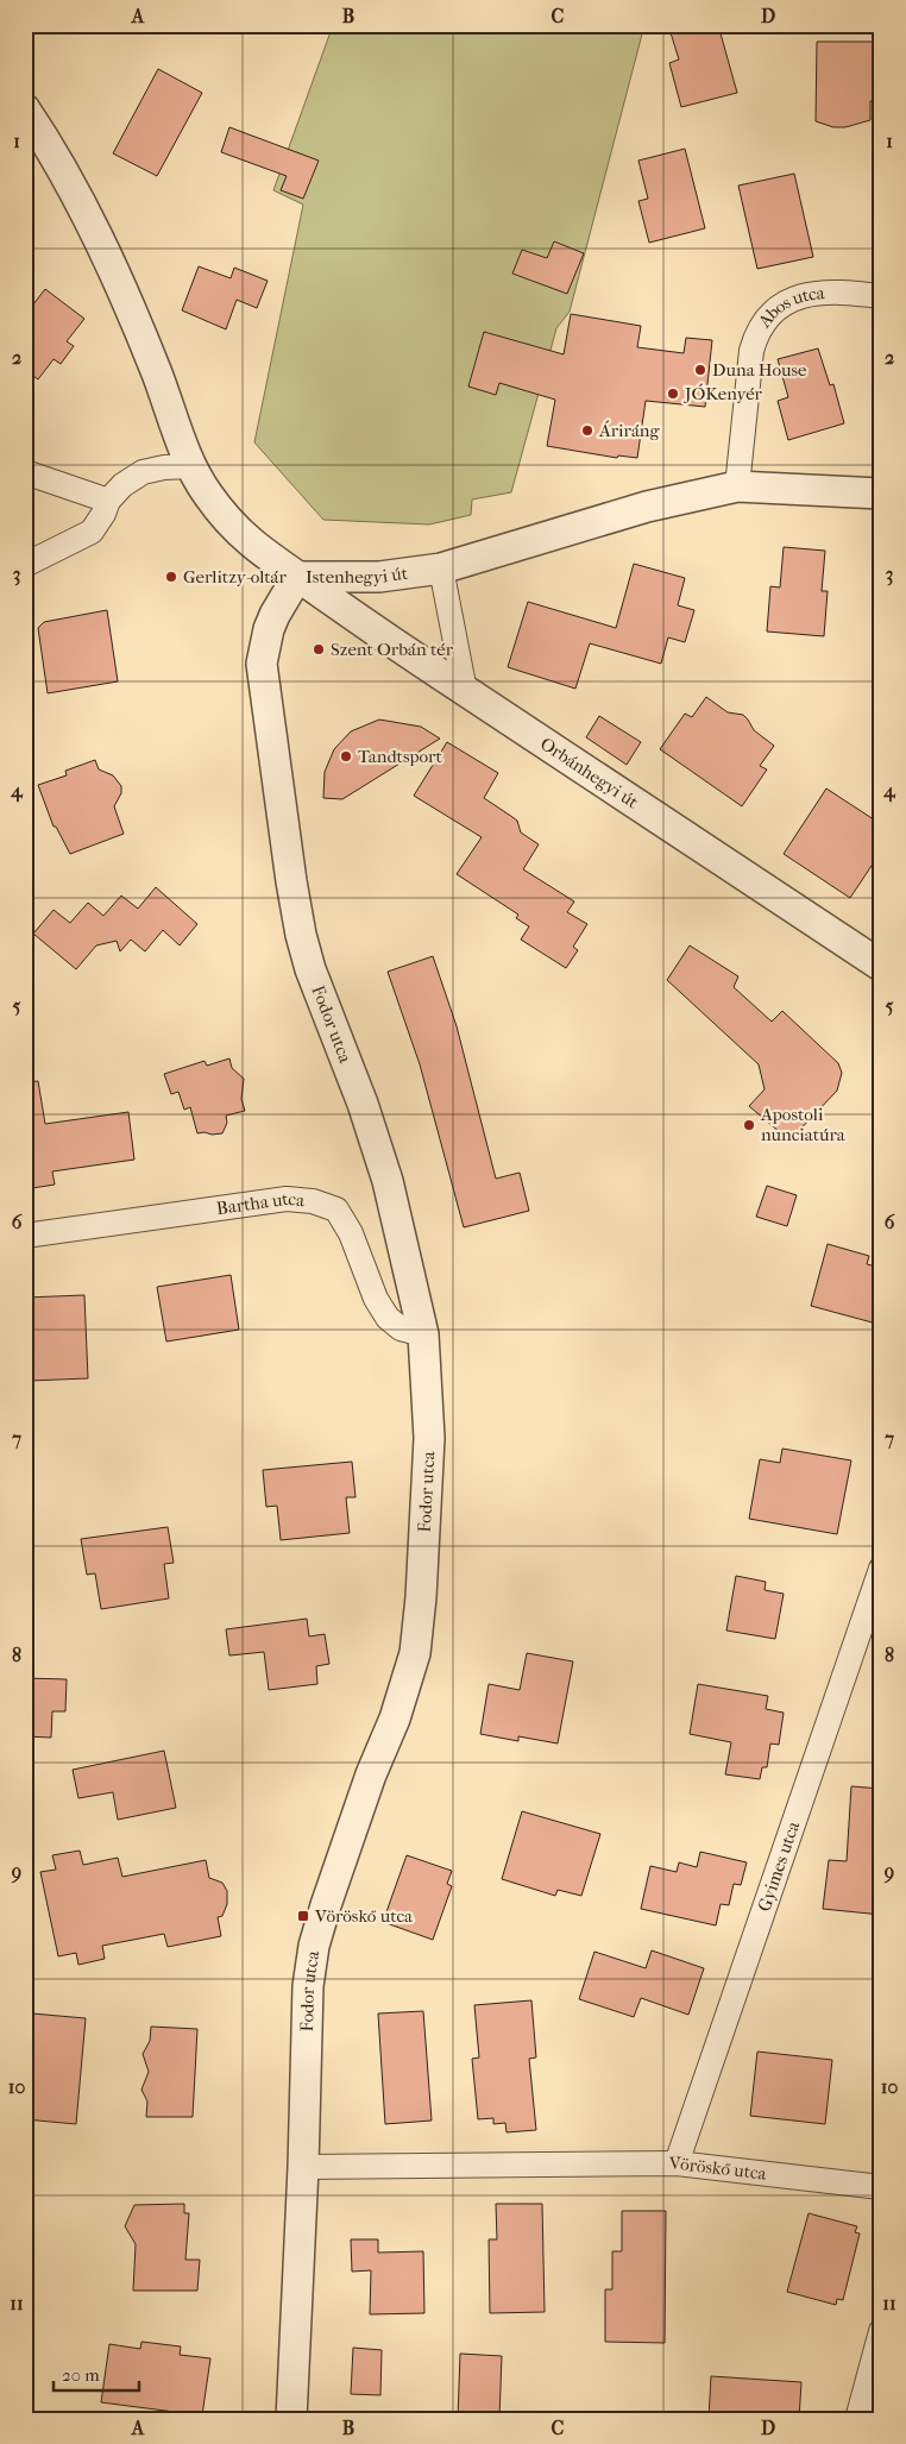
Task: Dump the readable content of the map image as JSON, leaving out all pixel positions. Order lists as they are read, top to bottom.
{
  "streets": {
    "street": [
      "Abos utca",
      "Istenhegyi út",
      "Orbánhegyi út",
      "Fodor utca",
      "Bartha utca",
      "Gyimes utca",
      "Vöröskő utca"
    ]
  },
  "crossings": [
    ["Abos utca", "Istenhegyi út"],
    ["Istenhegyi út", "Orbánhegyi út"],
    ["Istenhegyi út", "Fodor utca"],
    ["Orbánhegyi út", "Fodor utca"],
    ["Fodor utca", "Bartha utca"],
    ["Fodor utca", "Vöröskő utca"],
    ["Gyimes utca", "Vöröskő utca"]
  ],
  "places": {
    "other": [
      "Duna House",
      "JÓKenyér",
      "Áriráng",
      "Gerlitzy-oltár",
      "Szent Orbán tér",
      "Tandtsport",
      "Apostoli nunciatúra"
    ],
    "transit": ["Vöröskő utca"]
  },
  "scale_bar": "20 m",
  "grid": {
    "columns": [
      "A",
      "B",
      "C",
      "D"
    ],
    "rows": [
      "1",
      "2",
      "3",
      "4",
      "5",
      "6",
      "7",
      "8",
      "9",
      "10",
      "11"
    ]
  }
}
